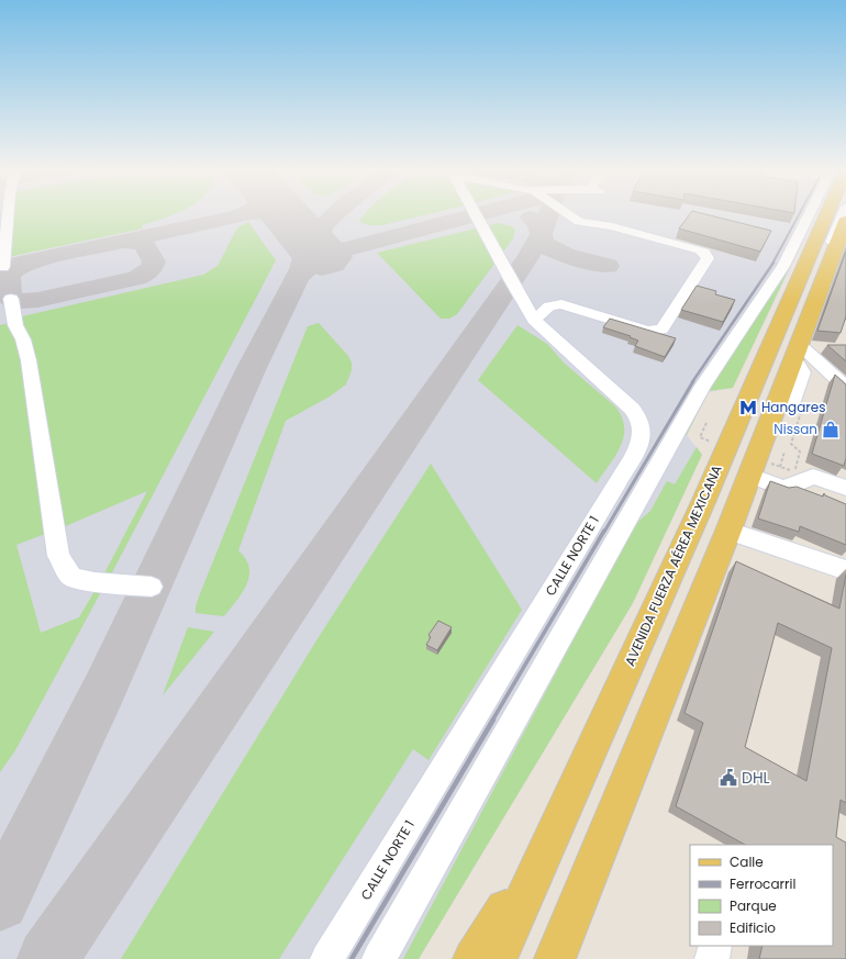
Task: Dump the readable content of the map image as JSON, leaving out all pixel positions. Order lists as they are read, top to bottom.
{
  "streets": {
    "main road": ["AVENIDA FUERZA AÉREA MEXICANA"],
    "street": ["CALLE NORTE 1"]
  },
  "places": {
    "metro station": ["Hangares"],
    "shop": ["Nissan"],
    "public building": ["DHL"]
  },
  "legend": [
    "Calle",
    "Ferrocarril",
    "Parque",
    "Edificio"
  ]
}
